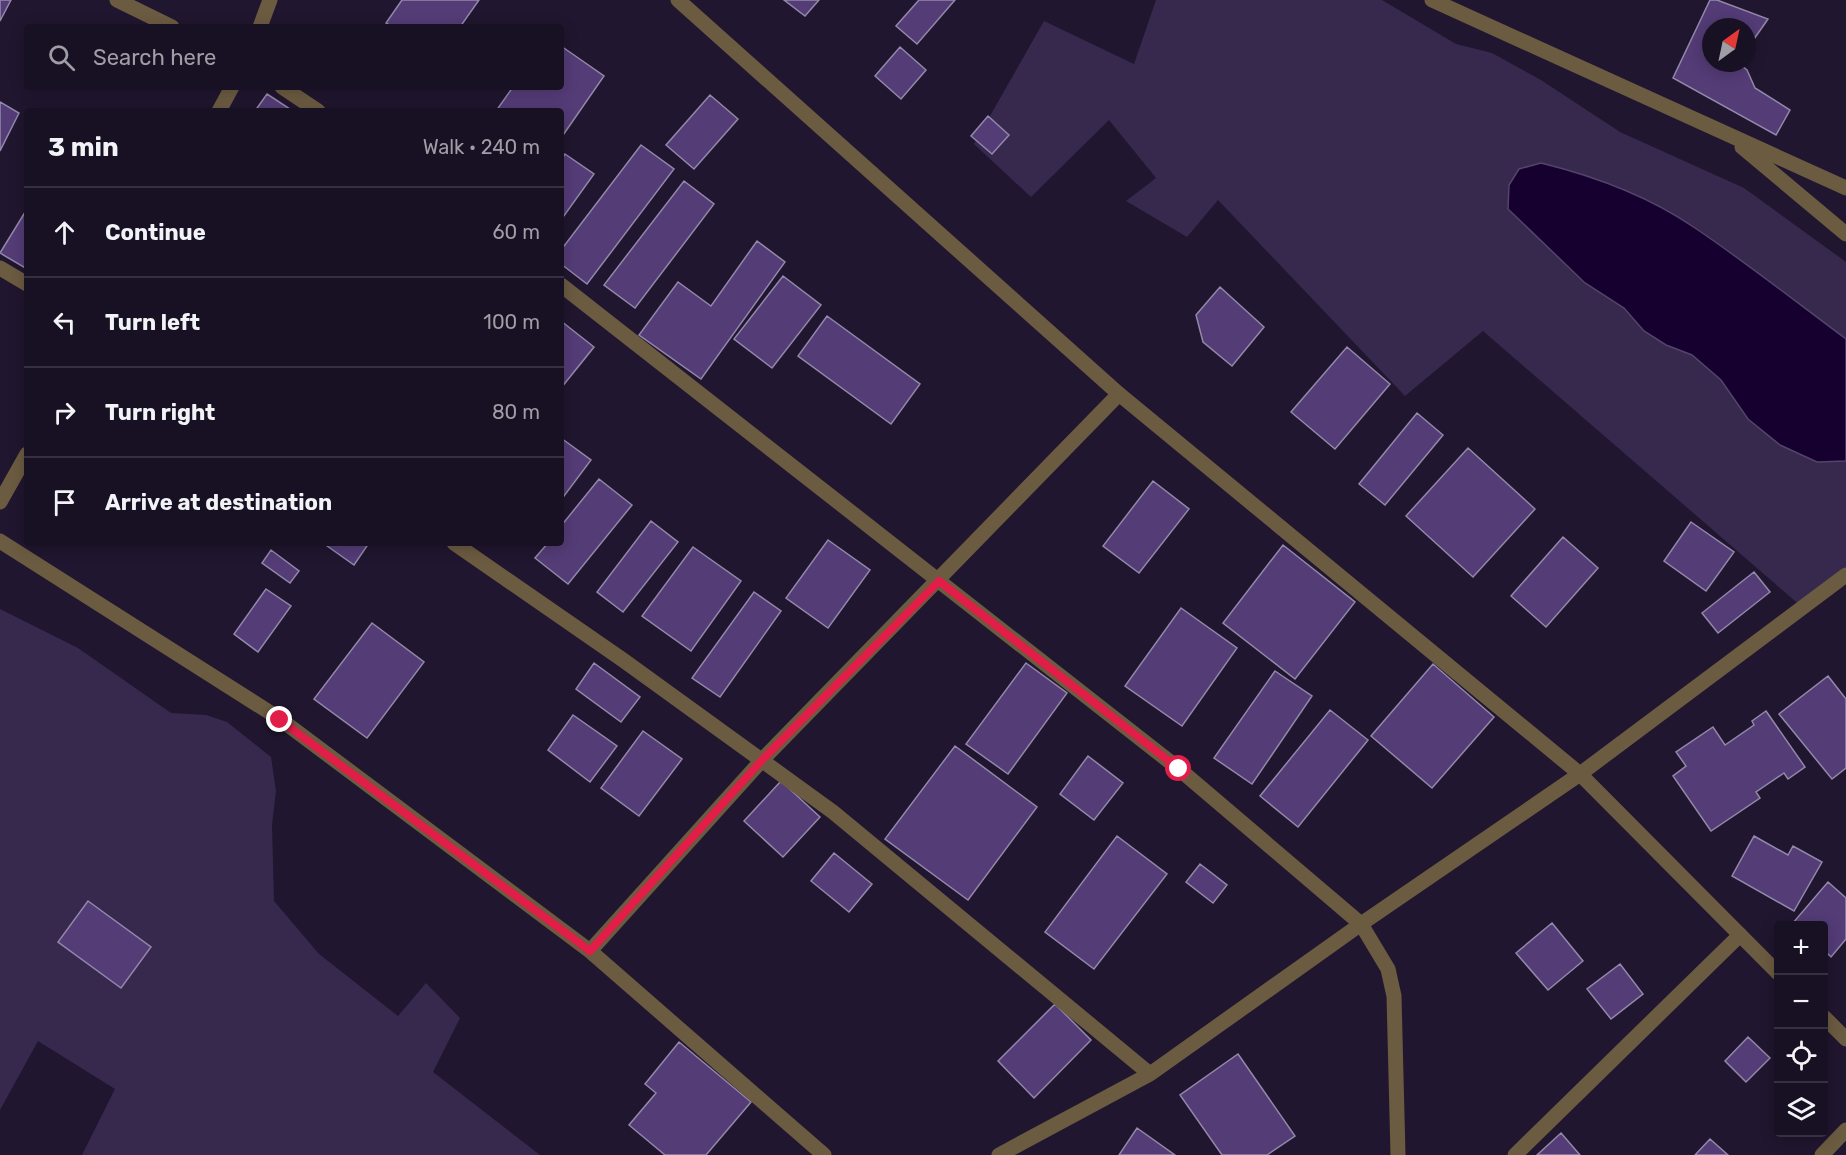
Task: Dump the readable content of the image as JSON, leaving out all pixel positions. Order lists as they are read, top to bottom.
{
  "north": "top right",
  "page": {
    "search": "Search here",
    "heading": ["3 min", "Walk · 240 m"],
    "list": [
      ["Continue", "60 m"],
      ["Turn left", "100 m"],
      ["Turn right", "80 m"],
      "Arrive at destination"
    ],
    "map_buttons": ["+", "−"]
  }
}
